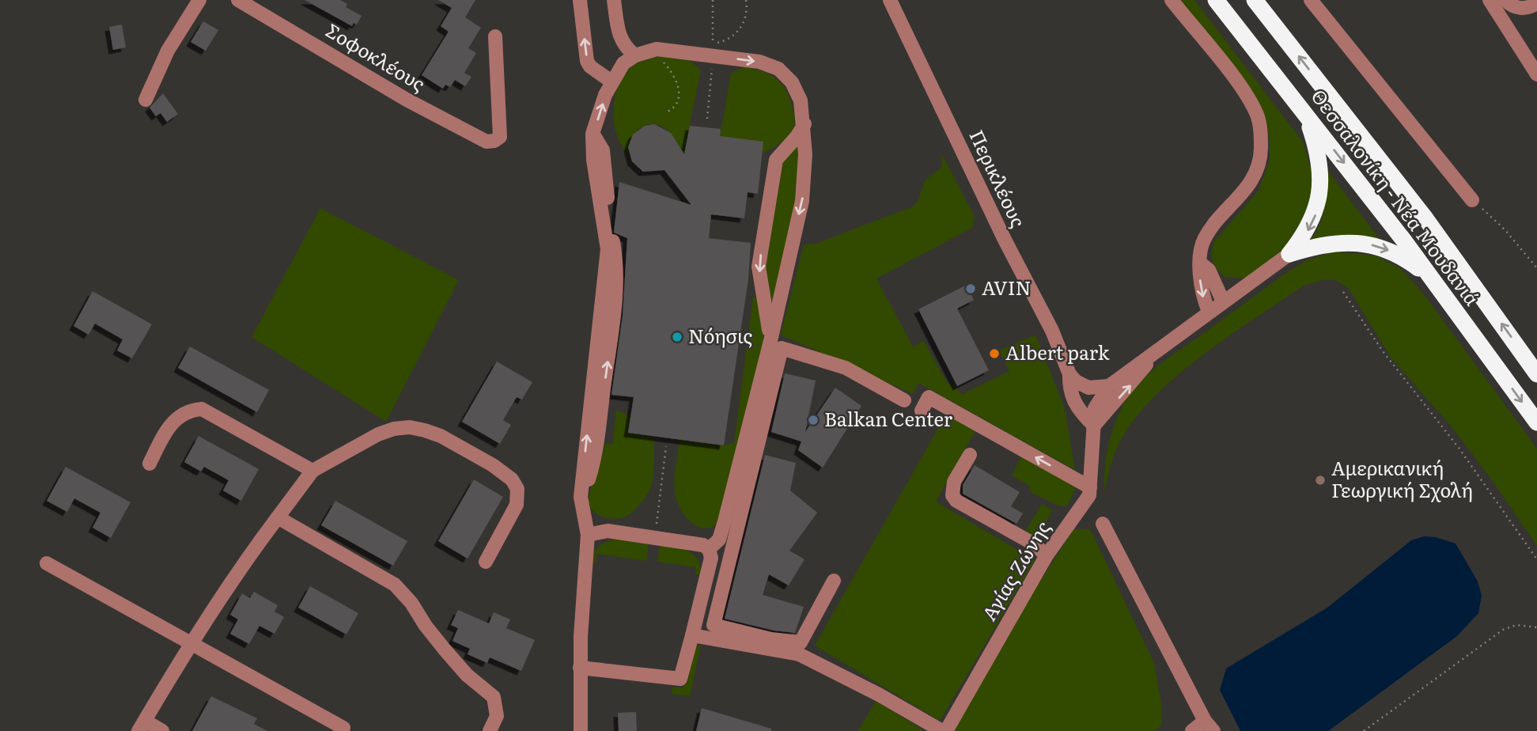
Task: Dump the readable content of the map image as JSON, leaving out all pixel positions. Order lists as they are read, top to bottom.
{
  "streets": {
    "highway": ["Θεσσαλονίκη - Νέα Μουδανιά"],
    "street": ["Σοφοκλέους", "Περικλέους", "Αγίας Ζώνης"]
  },
  "crossings": [
    ["Περικλέους", "Αγίας Ζώνης"]
  ],
  "places": [
    "AVIN",
    "Νόησις",
    "Albert park",
    "Balkan Center",
    "Αμερικανική Γεωργική Σχολή"
  ]
}
